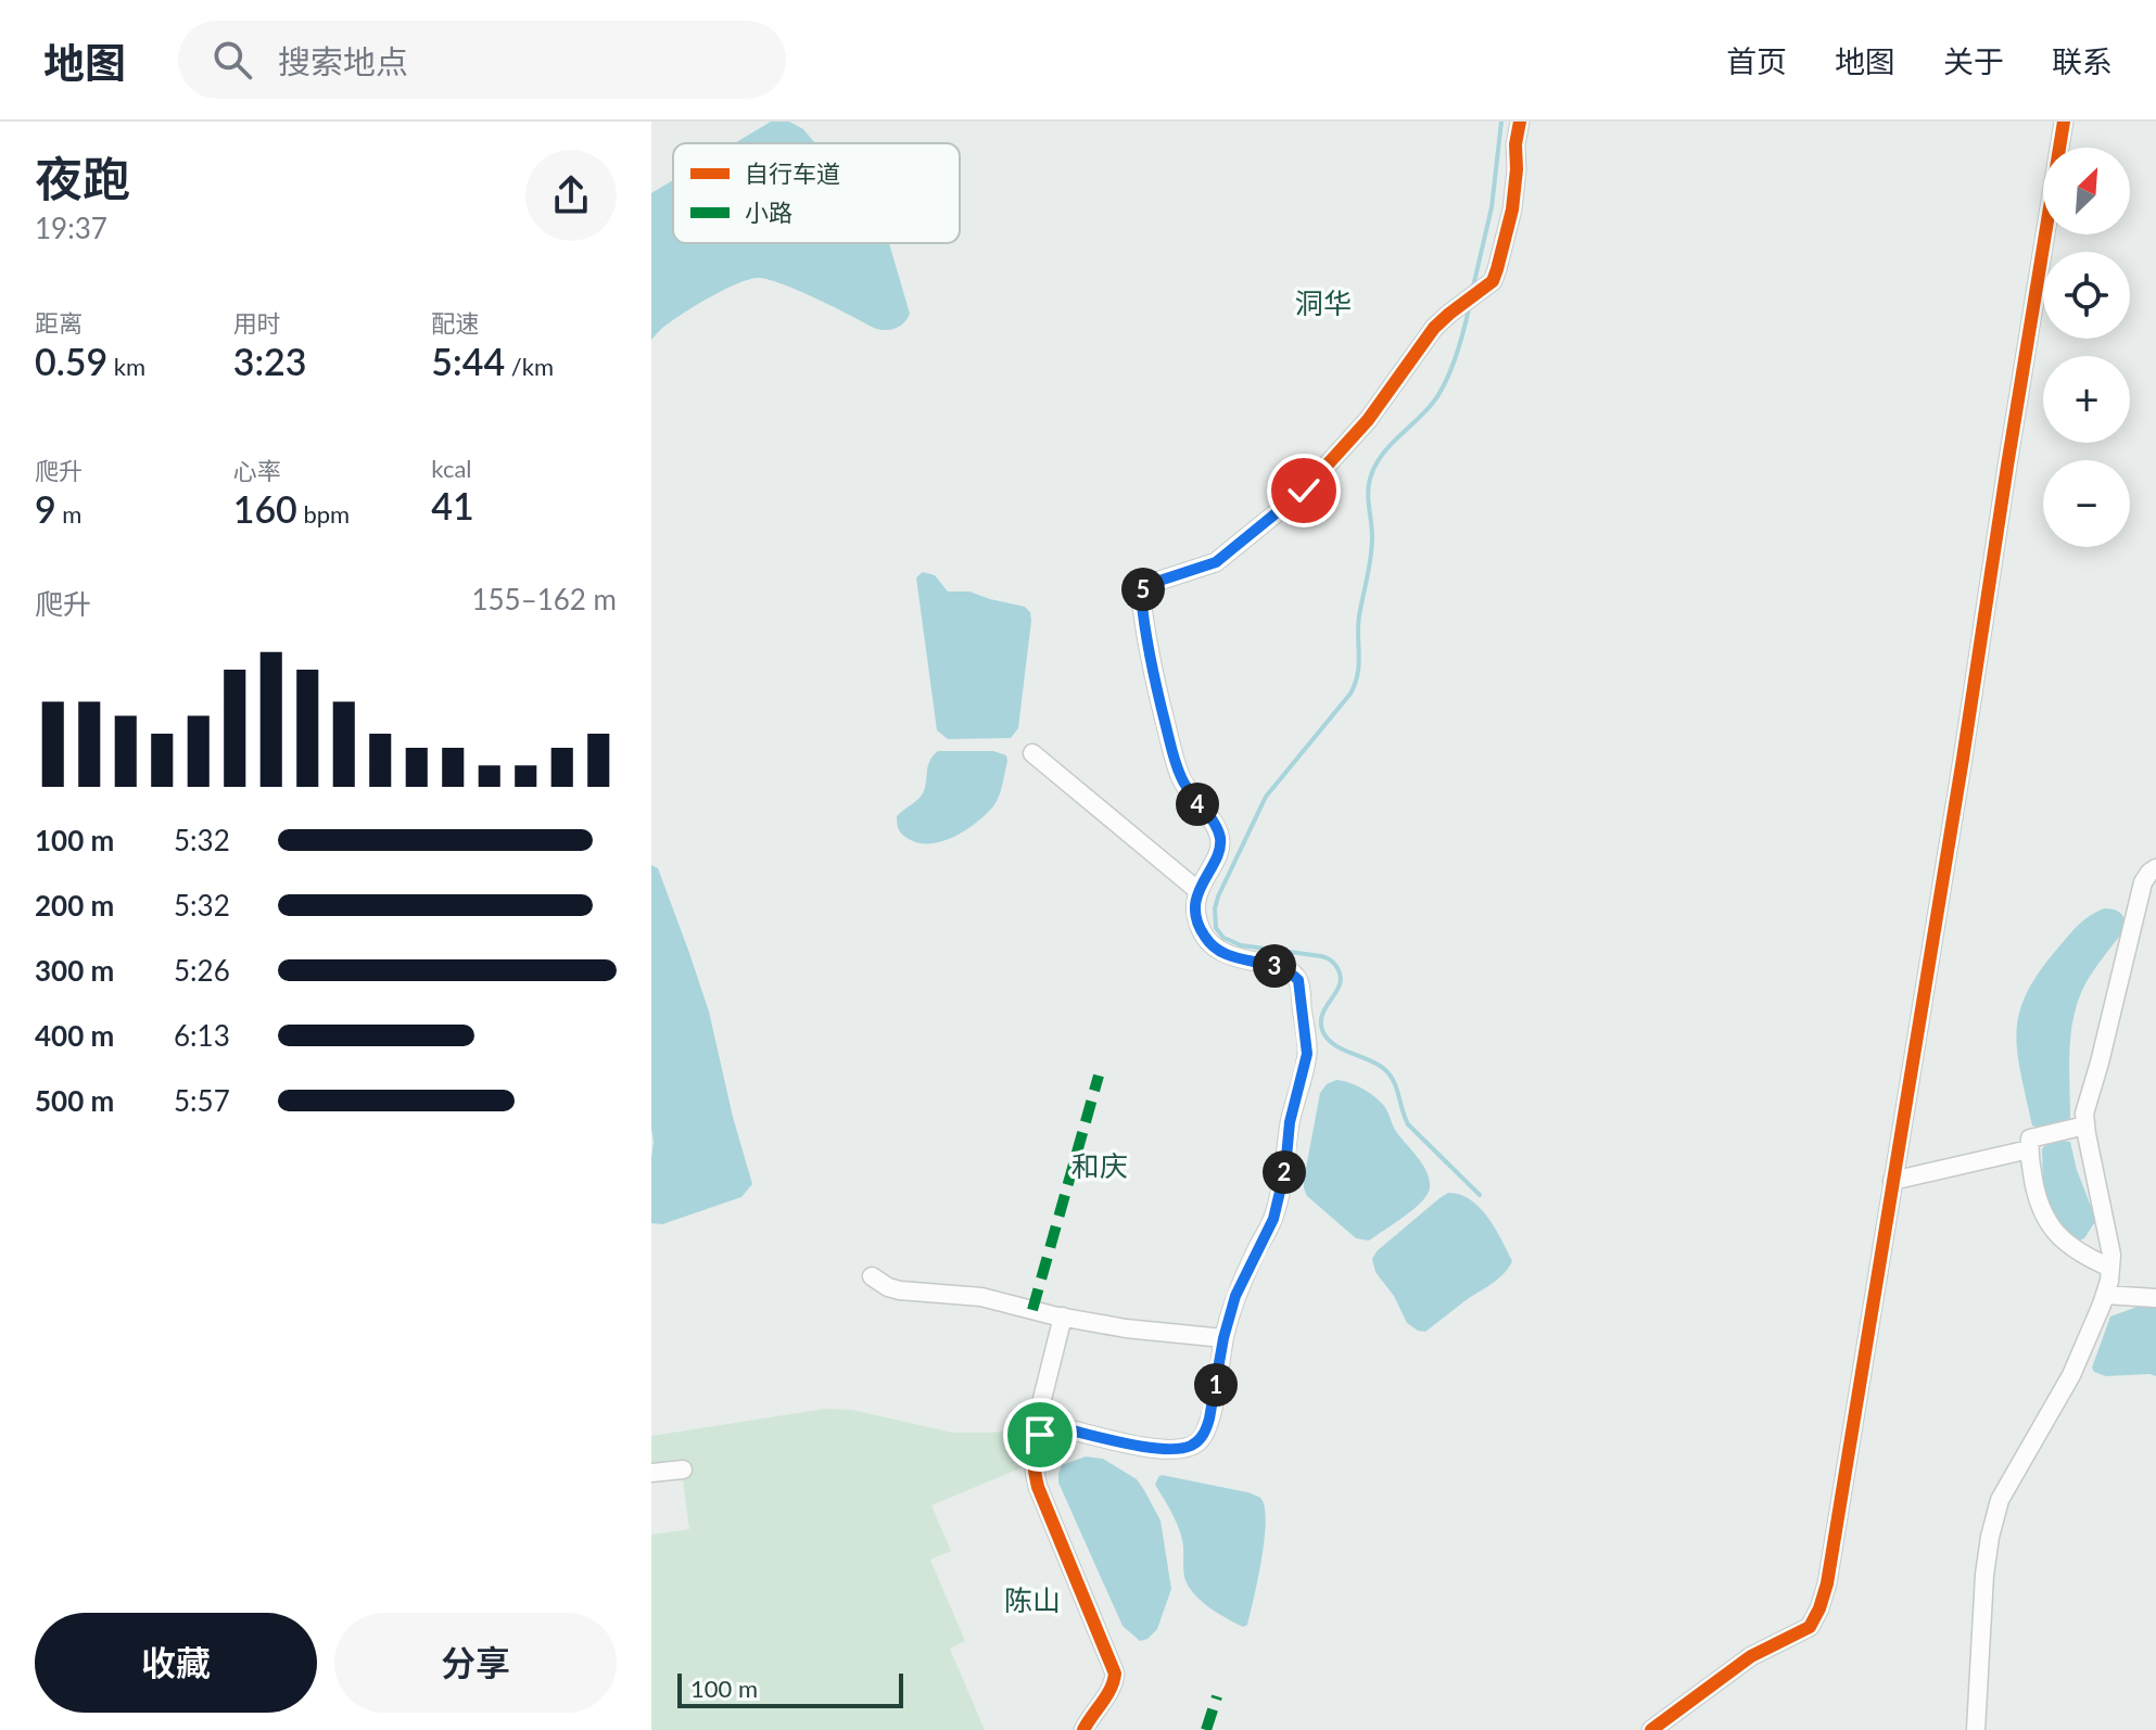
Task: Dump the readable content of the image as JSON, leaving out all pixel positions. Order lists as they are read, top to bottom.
{
  "districts": ["洞华", "和庆", "陈山"],
  "legend": ["自行车道", "小路"],
  "scale_bar": "100 m",
  "north": "top right",
  "page": {
    "header": "地图",
    "search": "搜索地点",
    "nav": [
      "首页",
      "地图",
      "关于",
      "联系"
    ],
    "heading": ["夜跑", "19:37"],
    "map_buttons": ["+", "−"],
    "stats": [
      ["距离", "0.59 km"],
      ["用时", "3:23"],
      ["配速", "5:44 /km"],
      ["爬升", "9 m"],
      ["心率", "160 bpm"],
      ["kcal", "41"]
    ],
    "chart": ["爬升", "155–162 m"],
    "pins": [
      "5",
      "4",
      "3",
      "2",
      "1"
    ],
    "list": [
      {
        "name": "100 m",
        "note": "5:32"
      },
      {
        "name": "200 m",
        "note": "5:32"
      },
      {
        "name": "300 m",
        "note": "5:26"
      },
      {
        "name": "400 m",
        "note": "6:13"
      },
      {
        "name": "500 m",
        "note": "5:57"
      }
    ],
    "buttons": ["收藏", "分享"],
    "scale": "100 m"
  }
}
